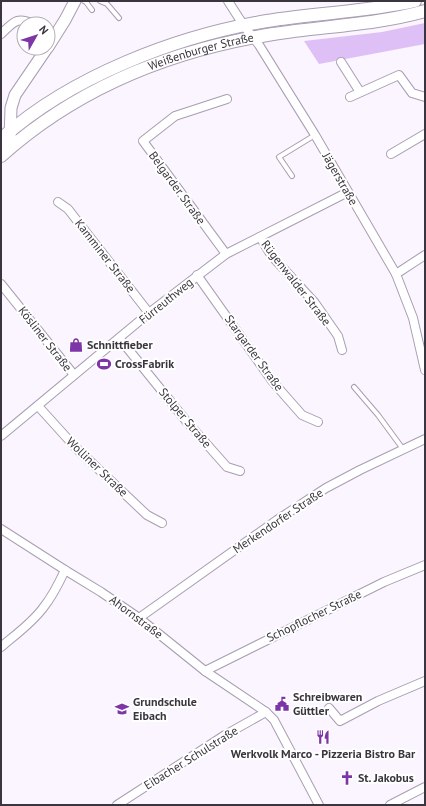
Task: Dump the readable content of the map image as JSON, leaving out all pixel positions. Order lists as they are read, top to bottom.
{
  "streets": {
    "main road": ["Weißenburger Straße"],
    "street": [
      "Jägerstraße",
      "Belgarder Straße",
      "Kamminer Straße",
      "Rügenwalder Straße",
      "Fürreuthweg",
      "Kösliner Straße",
      "Stargarder Straße",
      "Stolper Straße",
      "Wolliner Straße",
      "Merkendorfer Straße",
      "Schopflocher Straße",
      "Ahornstraße",
      "Eibacher Schulstraße"
    ]
  },
  "crossings": [
    ["Weißenburger Straße", "Jägerstraße"],
    ["Jägerstraße", "Fürreuthweg"],
    ["Belgarder Straße", "Fürreuthweg"],
    ["Kamminer Straße", "Fürreuthweg"],
    ["Rügenwalder Straße", "Fürreuthweg"],
    ["Fürreuthweg", "Kösliner Straße"],
    ["Fürreuthweg", "Stargarder Straße"],
    ["Fürreuthweg", "Stolper Straße"],
    ["Fürreuthweg", "Wolliner Straße"],
    ["Merkendorfer Straße", "Ahornstraße"],
    ["Schopflocher Straße", "Ahornstraße"],
    ["Ahornstraße", "Eibacher Schulstraße"]
  ],
  "places": {
    "shop": ["Schnittfieber"],
    "sports": ["CrossFabrik"],
    "public building": ["Schreibwaren Güttler"],
    "school or university": ["Grundschule Eibach"],
    "restaurant": ["Werkvolk Marco - Pizzeria Bistro Bar"],
    "church": ["St. Jakobus"]
  },
  "north": "top right"
}
